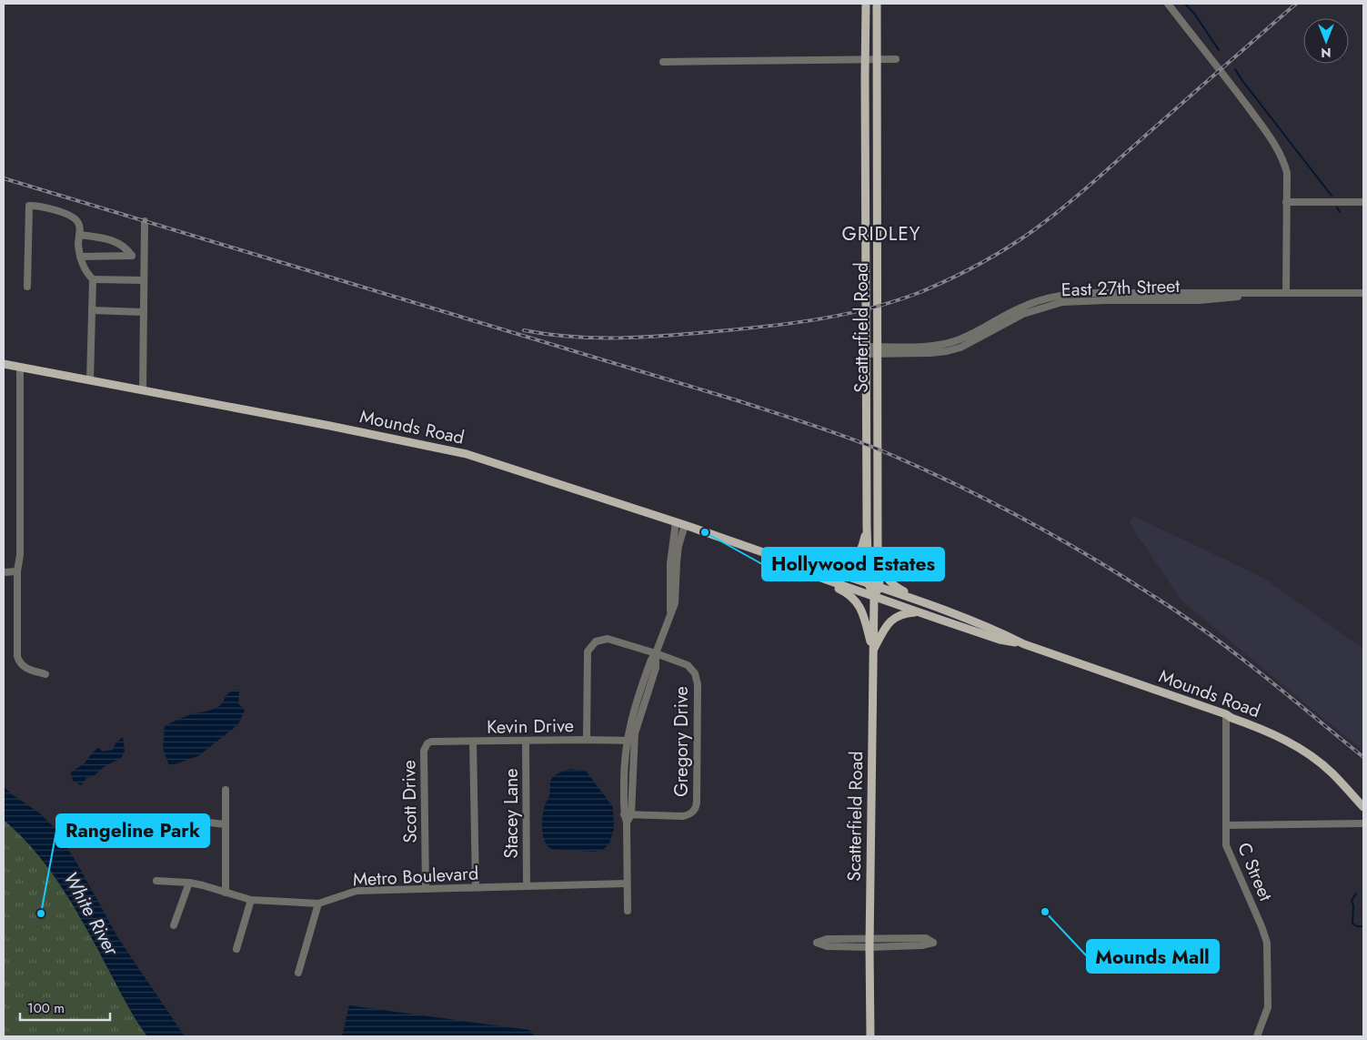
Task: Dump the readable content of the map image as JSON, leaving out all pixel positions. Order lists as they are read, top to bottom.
{
  "streets": {
    "main road": ["Scatterfield Road", "Mounds Road"],
    "street": [
      "East 27th Street",
      "Kevin Drive",
      "Gregory Drive",
      "Scott Drive",
      "Stacey Lane",
      "C Street",
      "Metro Boulevard"
    ]
  },
  "crossings": [
    ["East 27th Street", "Scatterfield Road"],
    ["Scatterfield Road", "Mounds Road"],
    ["Mounds Road", "C Street"],
    ["Kevin Drive", "Gregory Drive"],
    ["Kevin Drive", "Scott Drive"],
    ["Kevin Drive", "Stacey Lane"],
    ["Scott Drive", "Metro Boulevard"],
    ["Stacey Lane", "Metro Boulevard"]
  ],
  "districts": ["GRIDLEY"],
  "water": ["White River"],
  "places": ["Hollywood Estates", "Mounds Mall", "Rangeline Park"],
  "scale_bar": "100 m",
  "north": "bottom"
}
